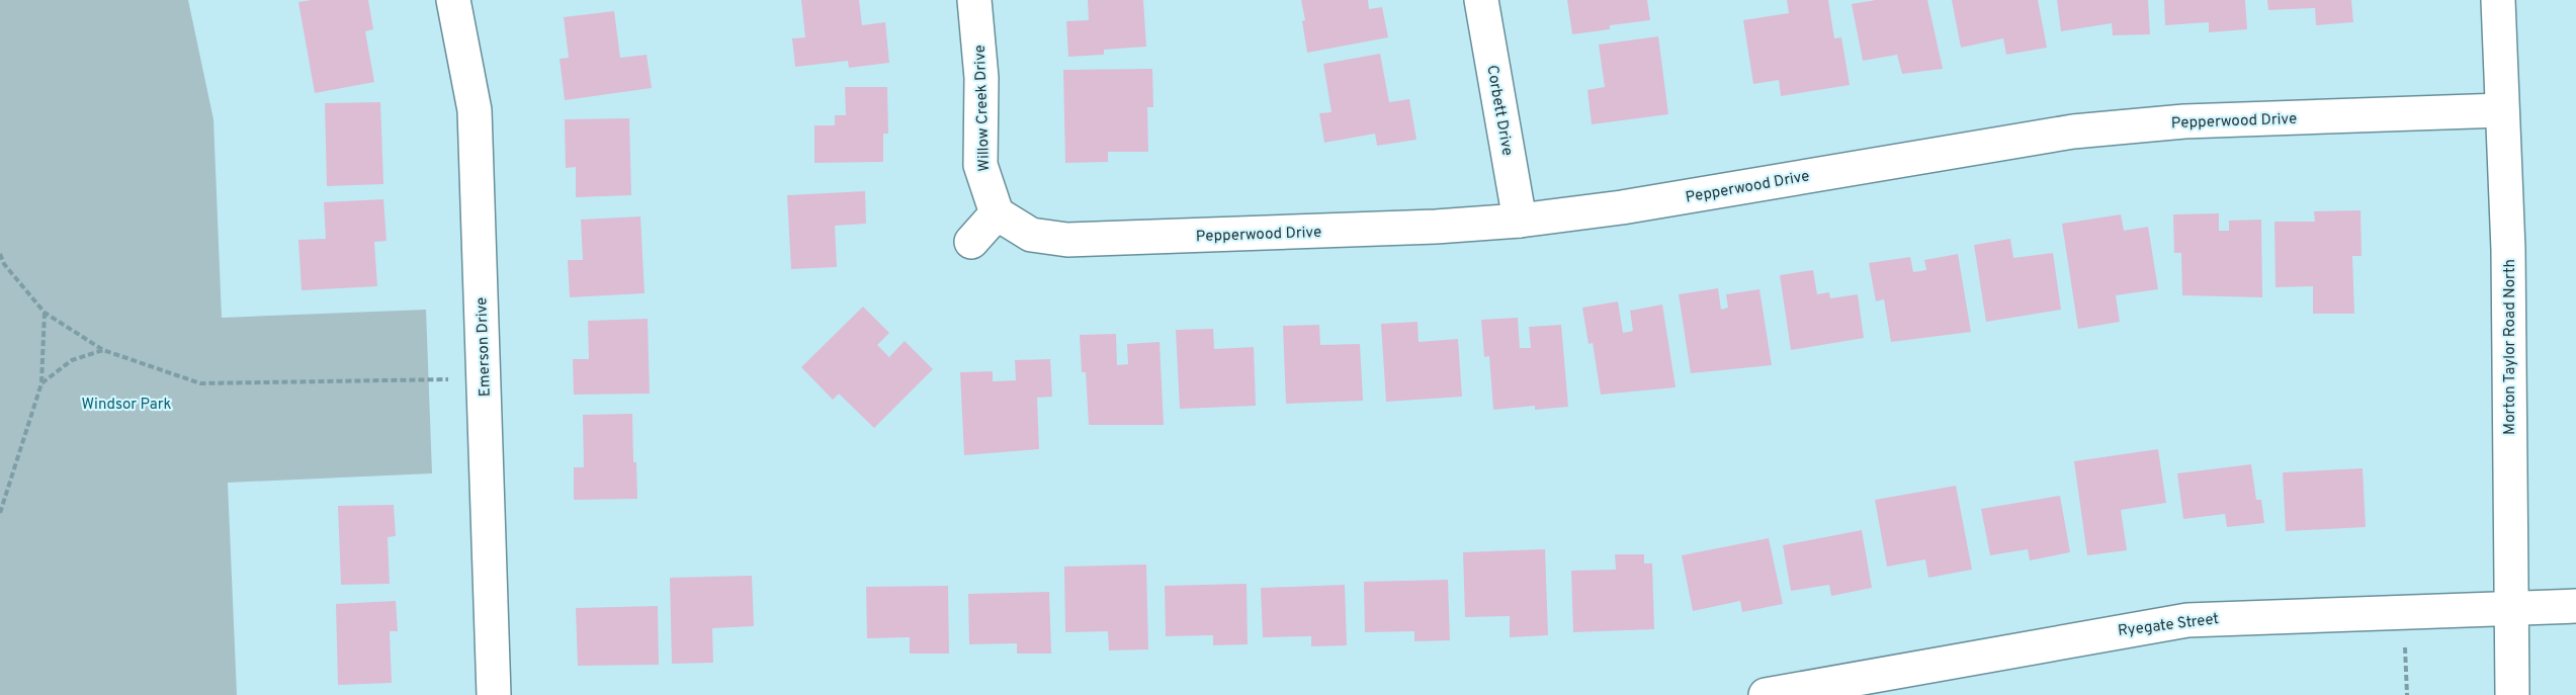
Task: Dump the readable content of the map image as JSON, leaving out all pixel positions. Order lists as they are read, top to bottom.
{
  "streets": {
    "street": [
      "Willow Creek Drive",
      "Corbett Drive",
      "Pepperwood Drive",
      "Emerson Drive",
      "Morton Taylor Road North",
      "Ryegate Street"
    ]
  },
  "crossings": [
    ["Willow Creek Drive", "Pepperwood Drive"],
    ["Corbett Drive", "Pepperwood Drive"],
    ["Pepperwood Drive", "Morton Taylor Road North"],
    ["Morton Taylor Road North", "Ryegate Street"]
  ],
  "parks": ["Windsor Park"]
}
